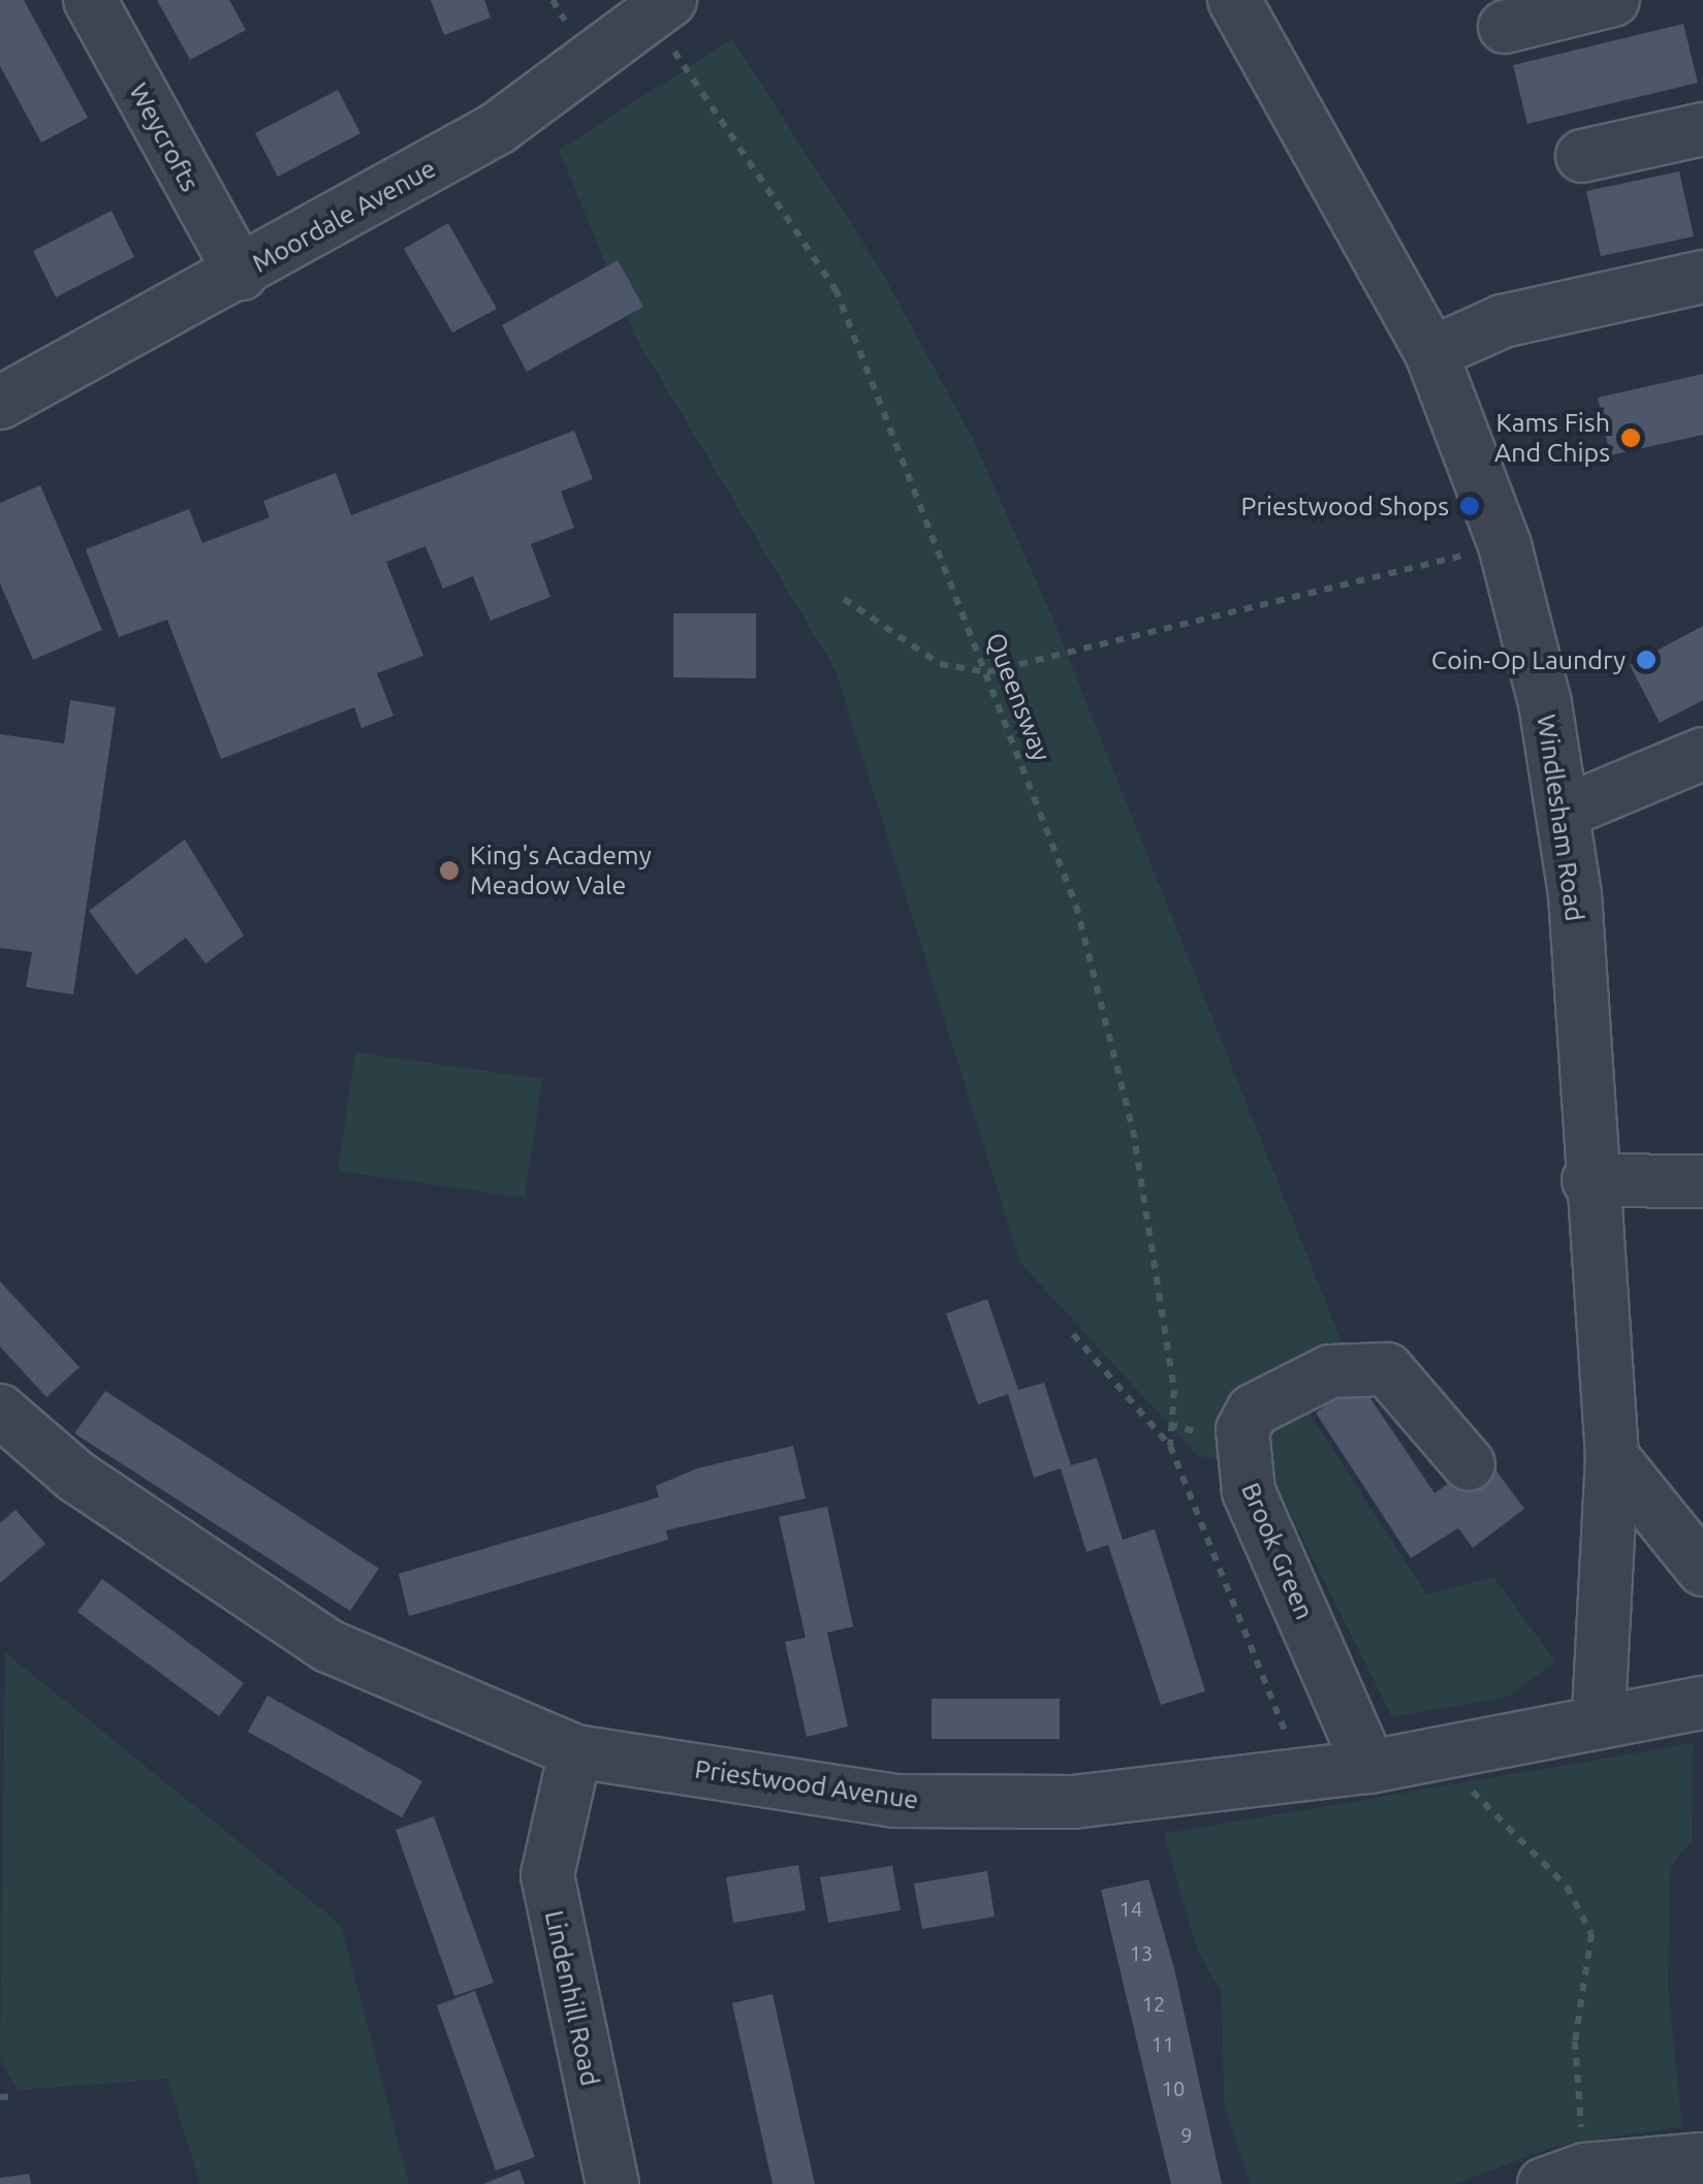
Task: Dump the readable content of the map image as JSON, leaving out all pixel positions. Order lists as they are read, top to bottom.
{
  "streets": {
    "street": [
      "Weycrofts",
      "Moordale Avenue",
      "Windlesham Road",
      "Brook Green",
      "Priestwood Avenue",
      "Lindenhill Road"
    ],
    "path": ["Queensway"]
  },
  "crossings": [
    ["Weycrofts", "Moordale Avenue"],
    ["Moordale Avenue", "Queensway"],
    ["Windlesham Road", "Priestwood Avenue"],
    ["Brook Green", "Priestwood Avenue"],
    ["Priestwood Avenue", "Lindenhill Road"]
  ],
  "places": [
    "Kams Fish And Chips",
    "Priestwood Shops",
    "Coin-Op Laundry",
    "King's Academy Meadow Vale"
  ],
  "house_numbers": [
    "14",
    "13",
    "12",
    "11",
    "10",
    "9"
  ]
}
